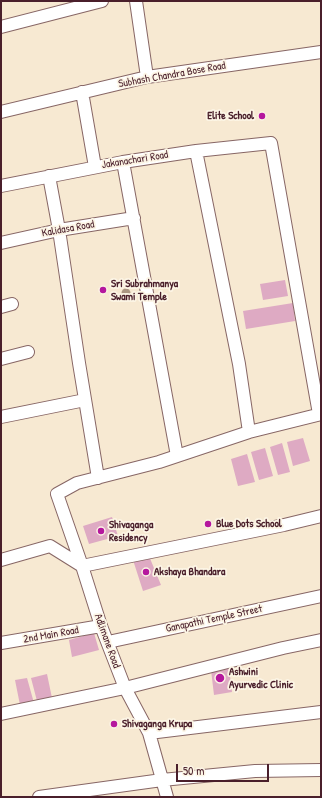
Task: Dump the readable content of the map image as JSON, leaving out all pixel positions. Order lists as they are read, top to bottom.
{
  "streets": {
    "street": [
      "Subhash Chandra Bose Road",
      "Jakanachari Road",
      "Kalidasa Road",
      "Ganapathi Temple Street",
      "2nd Main Road",
      "Adlimane Road"
    ]
  },
  "crossings": [
    ["Ganapathi Temple Street", "Adlimane Road"],
    ["2nd Main Road", "Adlimane Road"]
  ],
  "places": [
    "Elite School",
    "Sri Subrahmanya Swami Temple",
    "Blue Dots School",
    "Shivaganga Residency",
    "Akshaya Bhandara",
    "Ashwini Ayurvedic Clinic",
    "Shivaganga Krupa"
  ],
  "scale_bar": "50 m"
}
